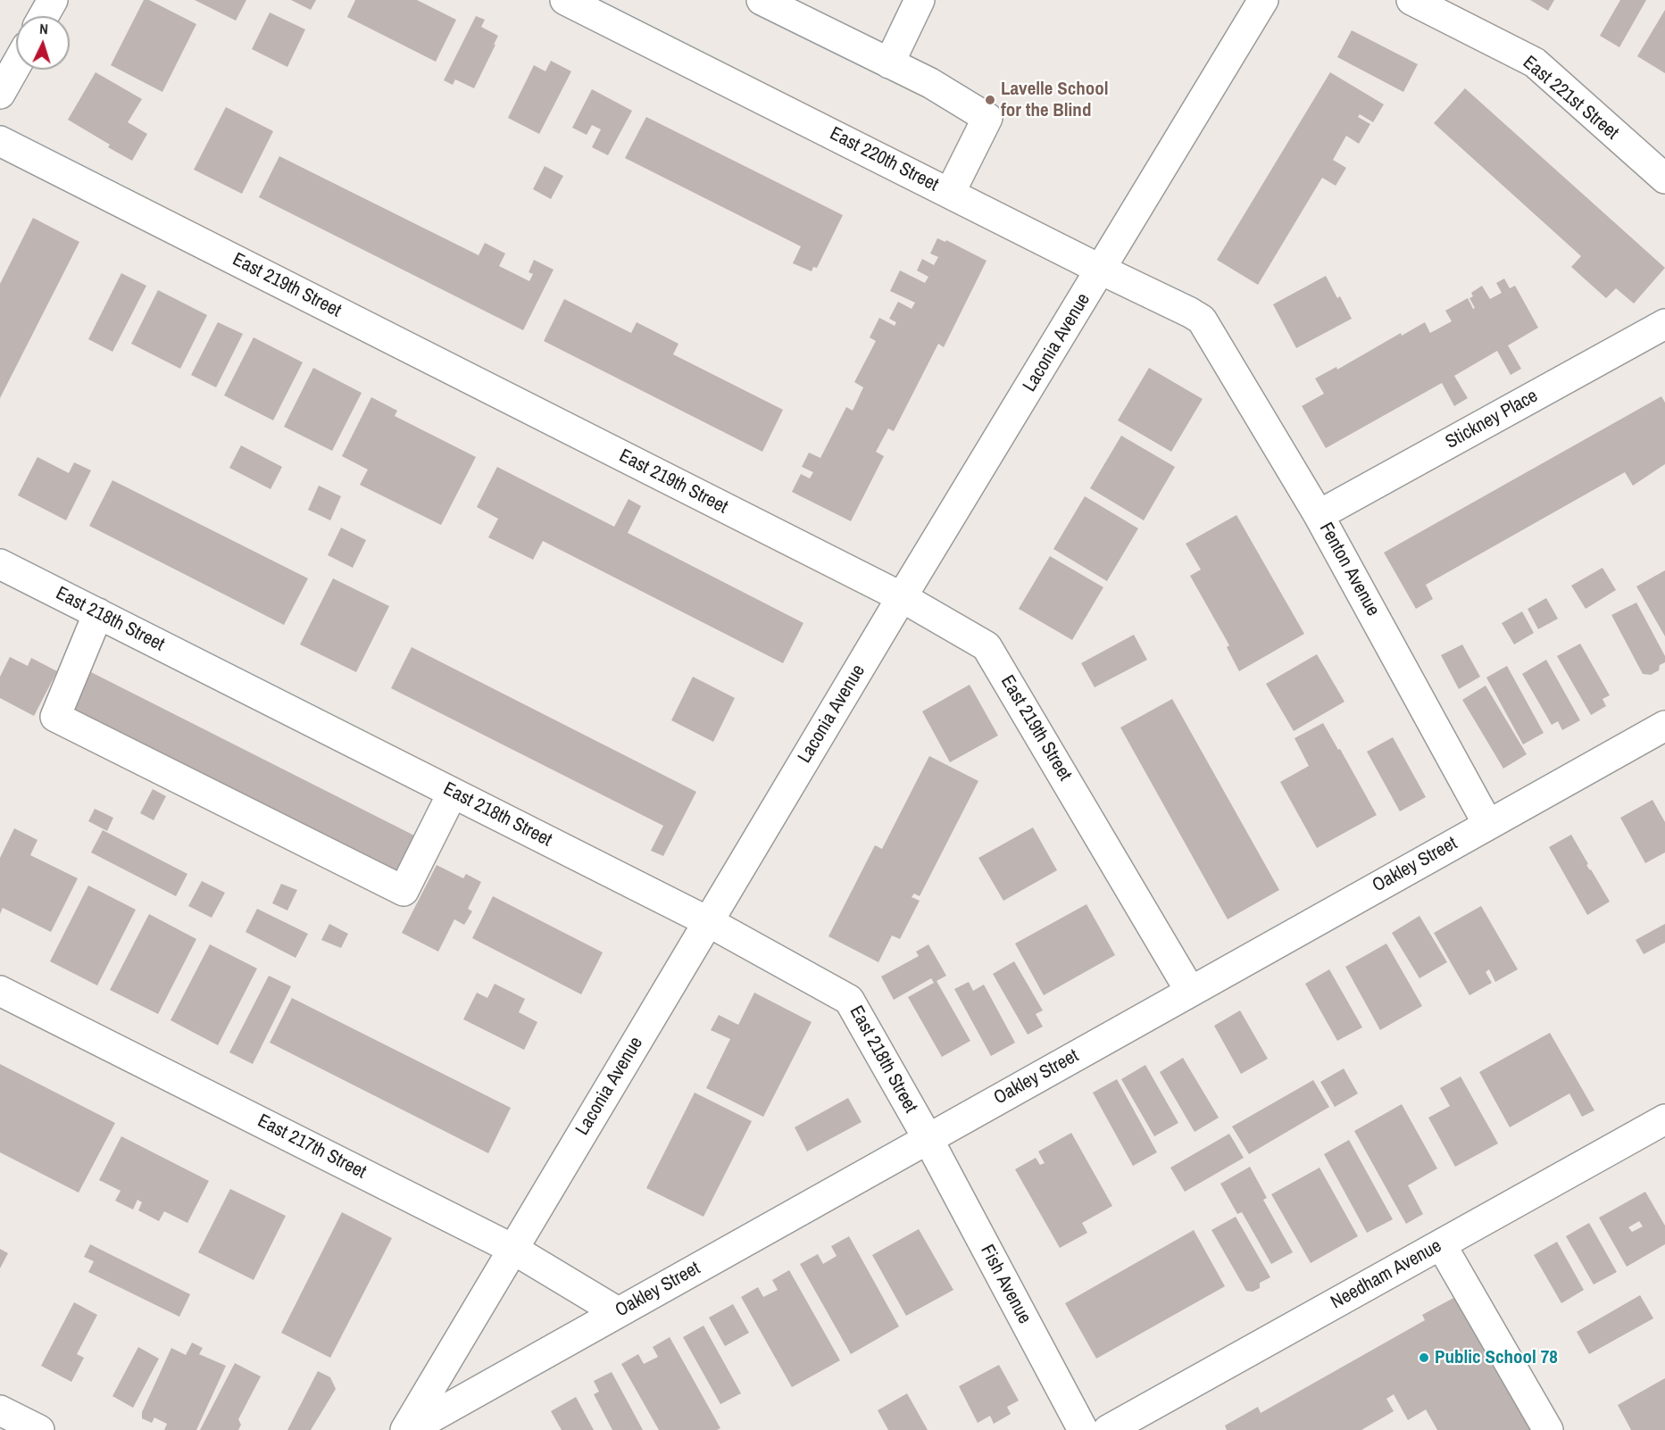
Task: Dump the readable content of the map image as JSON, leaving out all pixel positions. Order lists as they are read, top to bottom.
{
  "streets": {
    "street": [
      "East 221st Street",
      "East 220th Street",
      "East 219th Street",
      "Laconia Avenue",
      "Stickney Place",
      "Fenton Avenue",
      "East 218th Street",
      "Oakley Street",
      "East 217th Street",
      "Needham Avenue",
      "Fish Avenue"
    ]
  },
  "crossings": [
    ["East 220th Street", "Laconia Avenue"],
    ["East 220th Street", "Fenton Avenue"],
    ["East 219th Street", "Laconia Avenue"],
    ["East 219th Street", "Oakley Street"],
    ["Laconia Avenue", "East 218th Street"],
    ["Laconia Avenue", "Oakley Street"],
    ["Laconia Avenue", "East 217th Street"],
    ["Stickney Place", "Fenton Avenue"],
    ["Fenton Avenue", "Oakley Street"],
    ["East 218th Street", "Oakley Street"],
    ["East 218th Street", "Fish Avenue"],
    ["Oakley Street", "East 217th Street"],
    ["Oakley Street", "Fish Avenue"]
  ],
  "places": ["Lavelle School for the Blind", "Public School 78"],
  "north": "top"
}
